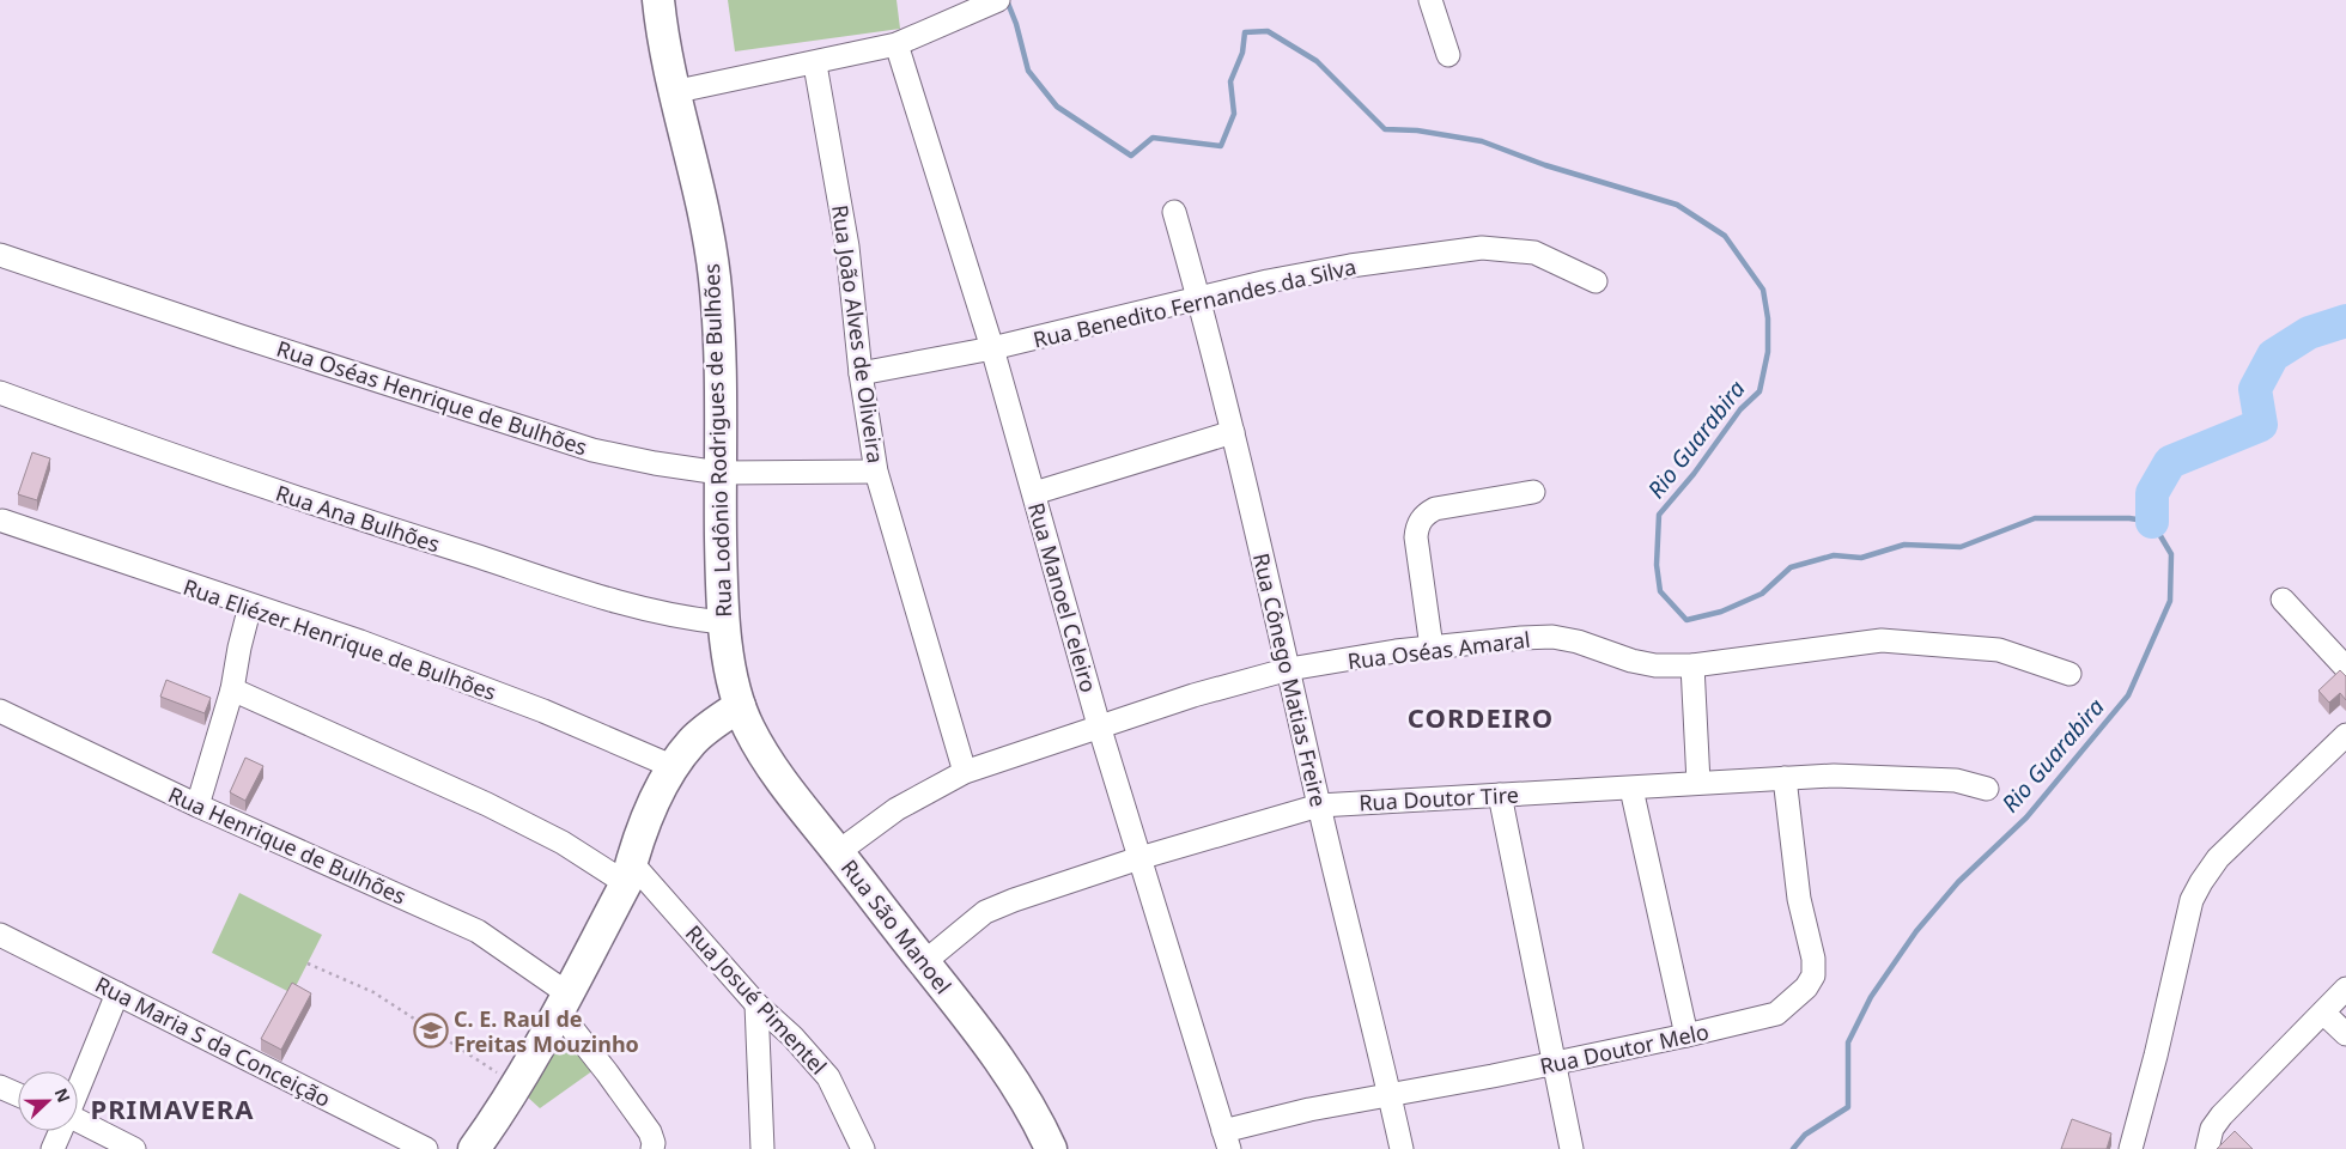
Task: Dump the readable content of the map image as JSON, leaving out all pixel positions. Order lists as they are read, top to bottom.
{
  "streets": {
    "main road": ["Rua Lodônio Rodrigues de Bulhões", "Rua São Manoel"],
    "street": [
      "Rua Benedito Fernandes da Silva",
      "Rua João Alves de Oliveira",
      "Rua Oséas Henrique de Bulhões",
      "Rua Ana Bulhões",
      "Rua Manoel Celeiro",
      "Rua Eliézer Henrique de Bulhões",
      "Rua Oséas Amaral",
      "Rua Cônego Matias Freire",
      "Rua Doutor Tire",
      "Rua Henrique de Bulhões",
      "Rua Josué Pimentel",
      "Rua Maria S da Conceição",
      "Rua Doutor Melo"
    ]
  },
  "crossings": [
    ["Rua Benedito Fernandes da Silva", "Rua João Alves de Oliveira"],
    ["Rua Benedito Fernandes da Silva", "Rua Manoel Celeiro"],
    ["Rua Benedito Fernandes da Silva", "Rua Cônego Matias Freire"],
    ["Rua João Alves de Oliveira", "Rua Oséas Henrique de Bulhões"],
    ["Rua João Alves de Oliveira", "Rua Oséas Amaral"],
    ["Rua Oséas Henrique de Bulhões", "Rua Lodônio Rodrigues de Bulhões"],
    ["Rua Lodônio Rodrigues de Bulhões", "Rua Ana Bulhões"],
    ["Rua Lodônio Rodrigues de Bulhões", "Rua São Manoel"],
    ["Rua Manoel Celeiro", "Rua Oséas Amaral"],
    ["Rua Manoel Celeiro", "Rua Doutor Tire"],
    ["Rua Manoel Celeiro", "Rua Doutor Melo"],
    ["Rua Oséas Amaral", "Rua Cônego Matias Freire"],
    ["Rua Oséas Amaral", "Rua São Manoel"],
    ["Rua Cônego Matias Freire", "Rua Doutor Tire"],
    ["Rua Cônego Matias Freire", "Rua Doutor Melo"],
    ["Rua Doutor Tire", "Rua São Manoel"],
    ["Rua Doutor Tire", "Rua Doutor Melo"]
  ],
  "districts": ["CORDEIRO", "PRIMAVERA"],
  "water": ["Rio Guarabira"],
  "places": {
    "school or university": ["C. E. Raul de Freitas Mouzinho"]
  },
  "north": "right"
}
